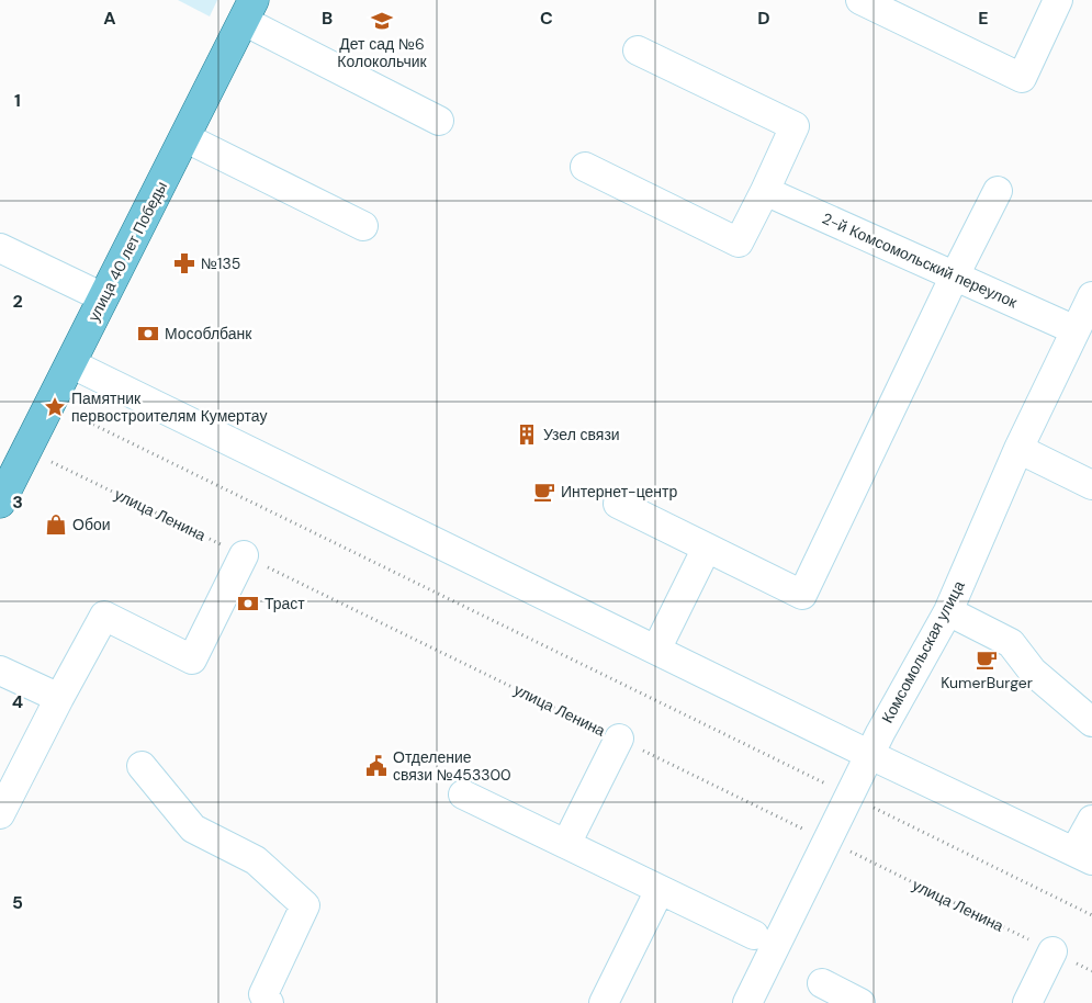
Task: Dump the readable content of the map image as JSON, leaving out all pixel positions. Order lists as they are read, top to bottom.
{
  "streets": {
    "main road": ["улица 40 лет Победы"],
    "street": ["2-й Комсомольский переулок", "Комсомольская улица"],
    "path": ["улица Ленина"]
  },
  "crossings": [
    ["улица 40 лет Победы", "улица Ленина"],
    ["2-й Комсомольский переулок", "Комсомольская улица"],
    ["улица Ленина", "Комсомольская улица"]
  ],
  "places": {
    "school or university": ["Дет сад №6 Колокольчик"],
    "pharmacy": ["№135"],
    "bank": ["Мособлбанк", "Траст"],
    "place": ["Памятник первостроителям Кумертау"],
    "building": ["Узел связи"],
    "cafe": ["Интернет-центр", "KumerBurger"],
    "shop": ["Обои"],
    "public building": ["Отделение связи №453300"]
  },
  "grid": {
    "columns": [
      "A",
      "B",
      "C",
      "D",
      "E"
    ],
    "rows": [
      "1",
      "2",
      "3",
      "4",
      "5"
    ]
  }
}
